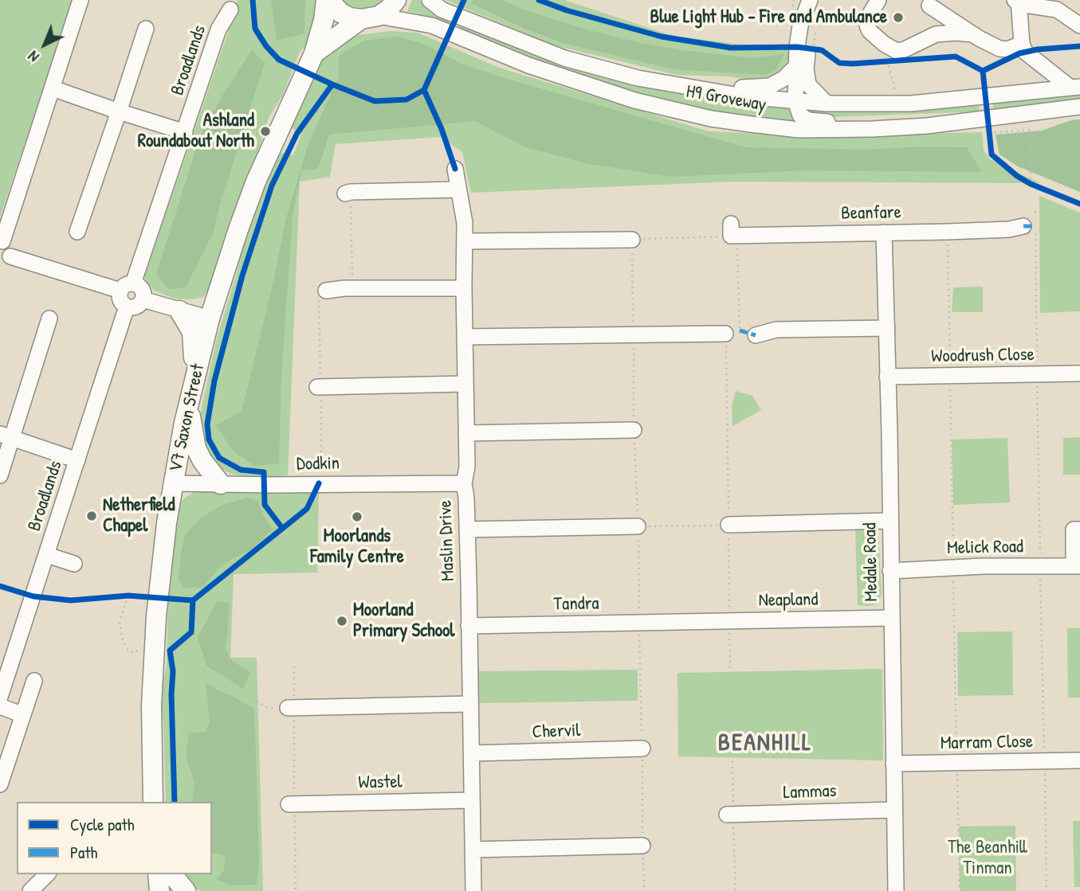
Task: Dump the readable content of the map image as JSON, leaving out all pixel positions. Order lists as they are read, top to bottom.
{
  "streets": {
    "main road": ["V7 Saxon Street"],
    "street": [
      "Broadlands",
      "H9 Groveway",
      "Beanfare",
      "Woodrush Close",
      "Dodkin",
      "Maslin Drive",
      "Melick Road",
      "Medale Road",
      "Neapland",
      "Tandra",
      "Chervil",
      "Marram Close",
      "Wastel",
      "Lammas"
    ]
  },
  "crossings": [
    ["Beanfare", "Medale Road"],
    ["Woodrush Close", "Medale Road"],
    ["V7 Saxon Street", "Dodkin"],
    ["Dodkin", "Maslin Drive"],
    ["Maslin Drive", "Tandra"],
    ["Maslin Drive", "Chervil"],
    ["Maslin Drive", "Wastel"],
    ["Melick Road", "Medale Road"],
    ["Medale Road", "Neapland"],
    ["Medale Road", "Marram Close"],
    ["Medale Road", "Lammas"],
    ["Neapland", "Tandra"]
  ],
  "districts": ["BEANHILL"],
  "parks": ["The Beanhill Tinman"],
  "places": [
    "Blue Light Hub - Fire and Ambulance",
    "Ashland Roundabout North",
    "Netherfield Chapel",
    "Moorlands Family Centre",
    "Moorland Primary School"
  ],
  "legend": ["Cycle path", "Path"],
  "north": "bottom left"
}
